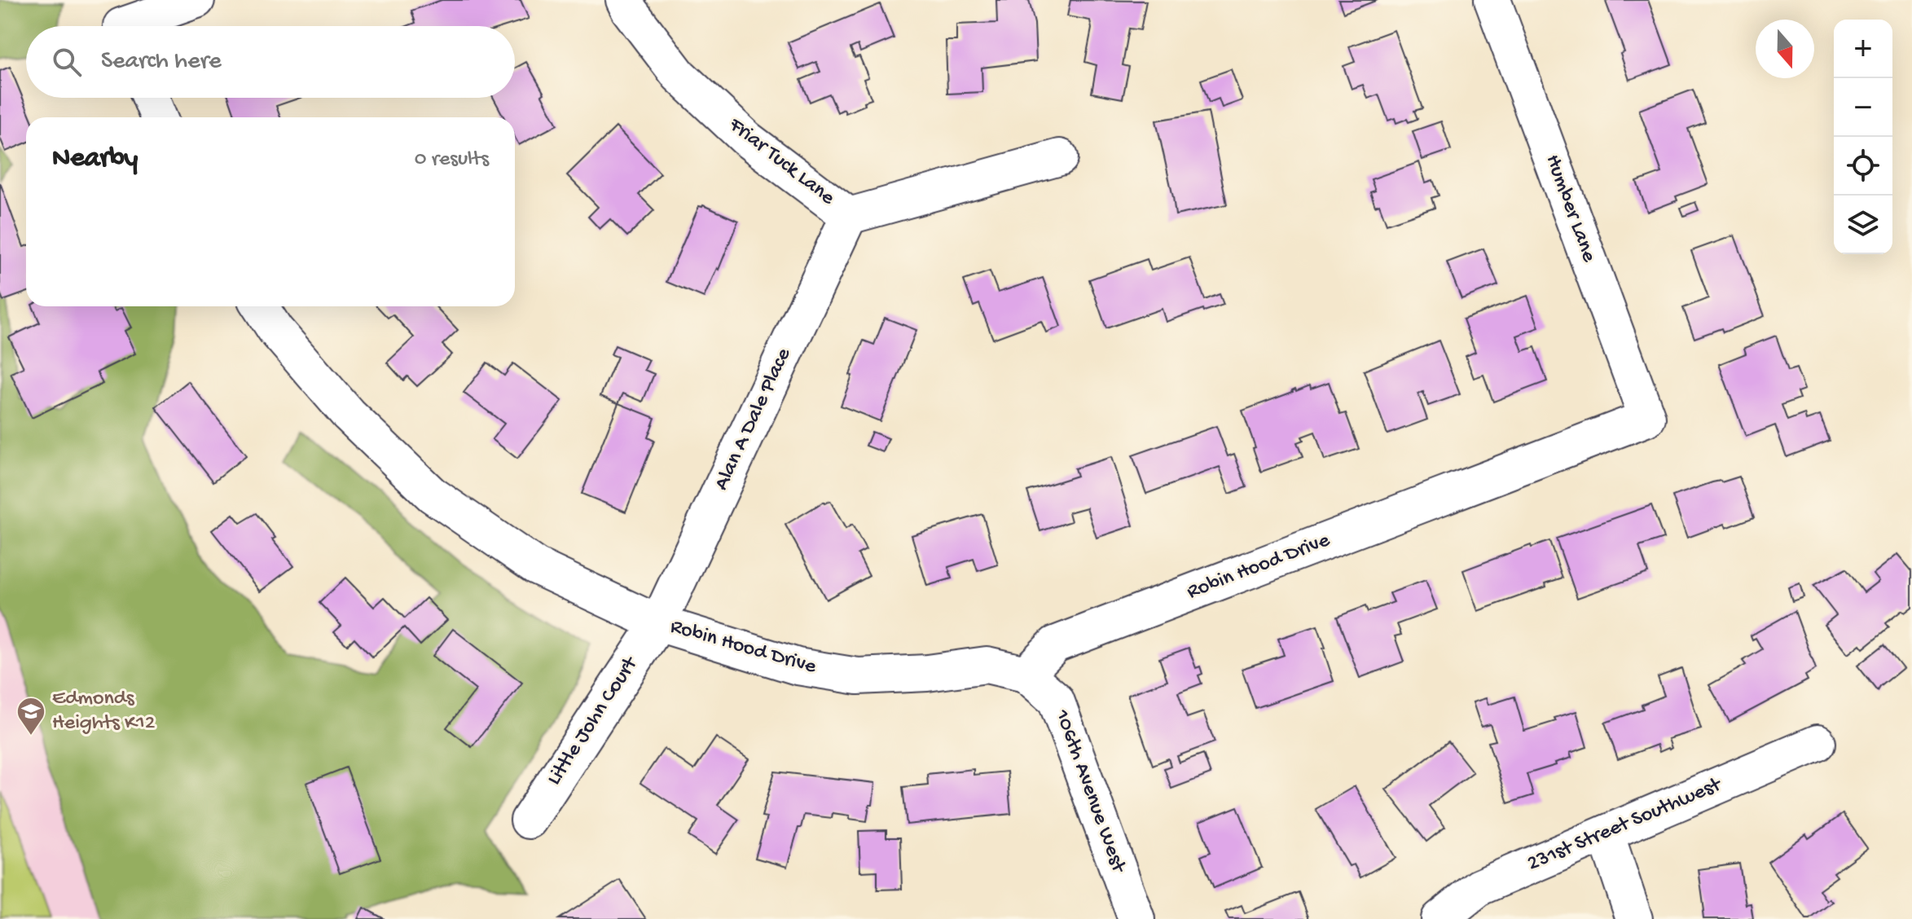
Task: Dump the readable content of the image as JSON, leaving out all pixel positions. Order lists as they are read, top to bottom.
{
  "streets": {
    "street": [
      "Friar Tuck Lane",
      "Humber Lane",
      "Alan A Dale Place",
      "Robin Hood Drive",
      "Little John Court",
      "106th Avenue West",
      "231st Street Southwest"
    ]
  },
  "crossings": [
    ["Friar Tuck Lane", "Alan A Dale Place"],
    ["Humber Lane", "Robin Hood Drive"],
    ["Alan A Dale Place", "Robin Hood Drive"],
    ["Alan A Dale Place", "Little John Court"],
    ["Robin Hood Drive", "Little John Court"],
    ["Robin Hood Drive", "106th Avenue West"]
  ],
  "places": {
    "school or university": ["Edmonds Heights K12"]
  },
  "north": "bottom",
  "page": {
    "map_buttons": ["+", "−"],
    "search": "Search here",
    "heading": ["Nearby", "0 results"]
  }
}
